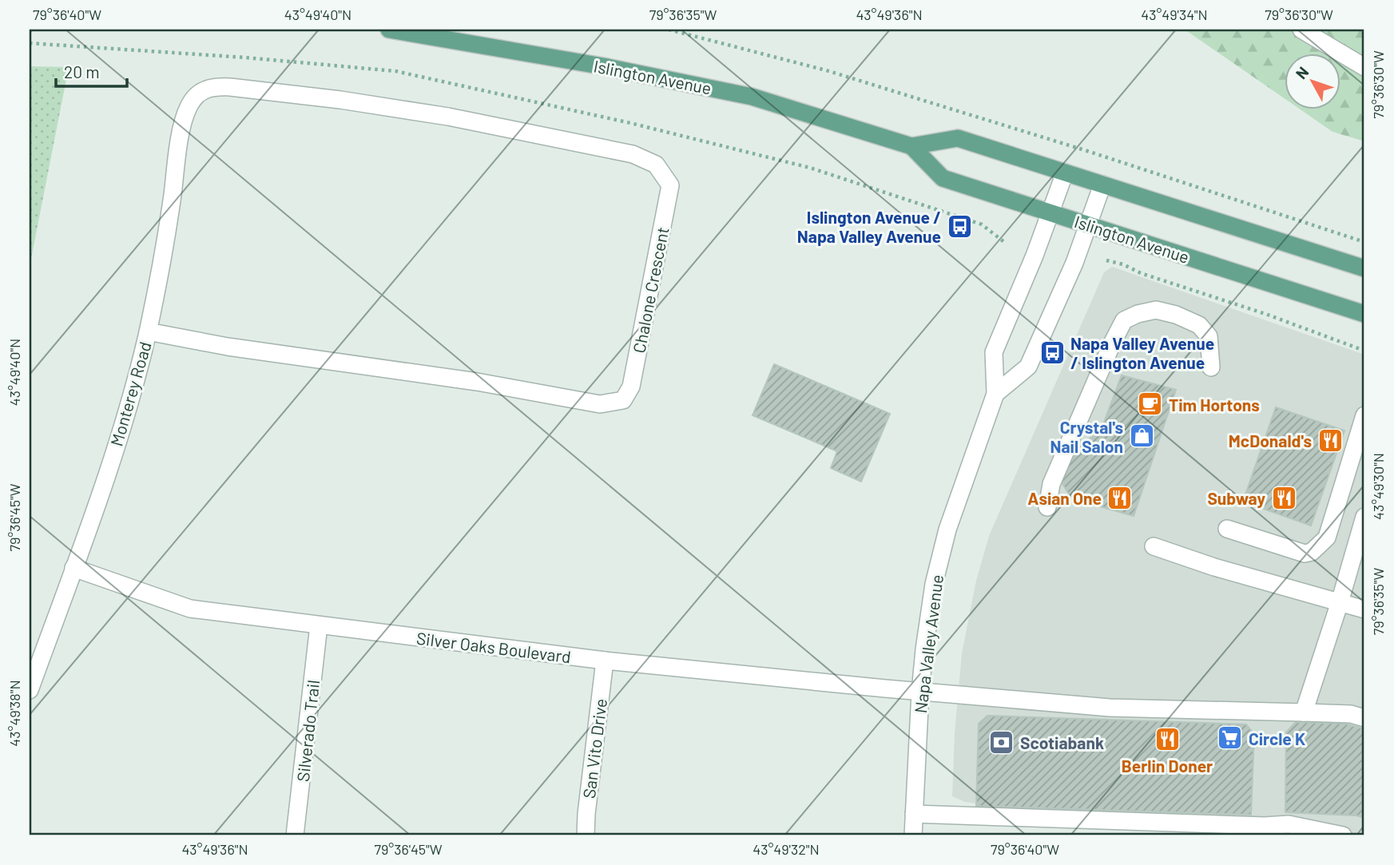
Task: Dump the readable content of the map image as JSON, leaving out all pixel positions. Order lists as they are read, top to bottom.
{
  "streets": {
    "main road": ["Islington Avenue"],
    "street": [
      "Chalone Crescent",
      "Monterey Road",
      "Napa Valley Avenue",
      "Silver Oaks Boulevard",
      "Silverado Trail",
      "San Vito Drive"
    ]
  },
  "crossings": [
    ["Islington Avenue", "Napa Valley Avenue"],
    ["Chalone Crescent", "Monterey Road"],
    ["Monterey Road", "Silver Oaks Boulevard"],
    ["Napa Valley Avenue", "Silver Oaks Boulevard"],
    ["Silver Oaks Boulevard", "Silverado Trail"],
    ["Silver Oaks Boulevard", "San Vito Drive"]
  ],
  "places": {
    "bus stop": ["Islington Avenue / Napa Valley Avenue", "Napa Valley Avenue / Islington Avenue"],
    "cafe": ["Tim Hortons"],
    "shop": ["Crystal's Nail Salon"],
    "restaurant": [
      "McDonald's",
      "Asian One",
      "Subway",
      "Berlin Doner"
    ],
    "supermarket": ["Circle K"],
    "bank": ["Scotiabank"]
  },
  "scale_bar": "20 m",
  "north": "top left",
  "coordinates": [
    "79°36'40\"W",
    "43°49'40\"N",
    "79°36'35\"W",
    "43°49'36\"N",
    "43°49'34\"N",
    "79°36'30\"W",
    "43°49'30\"N",
    "79°36'45\"W",
    "43°49'38\"N",
    "43°49'32\"N"
  ]
}
